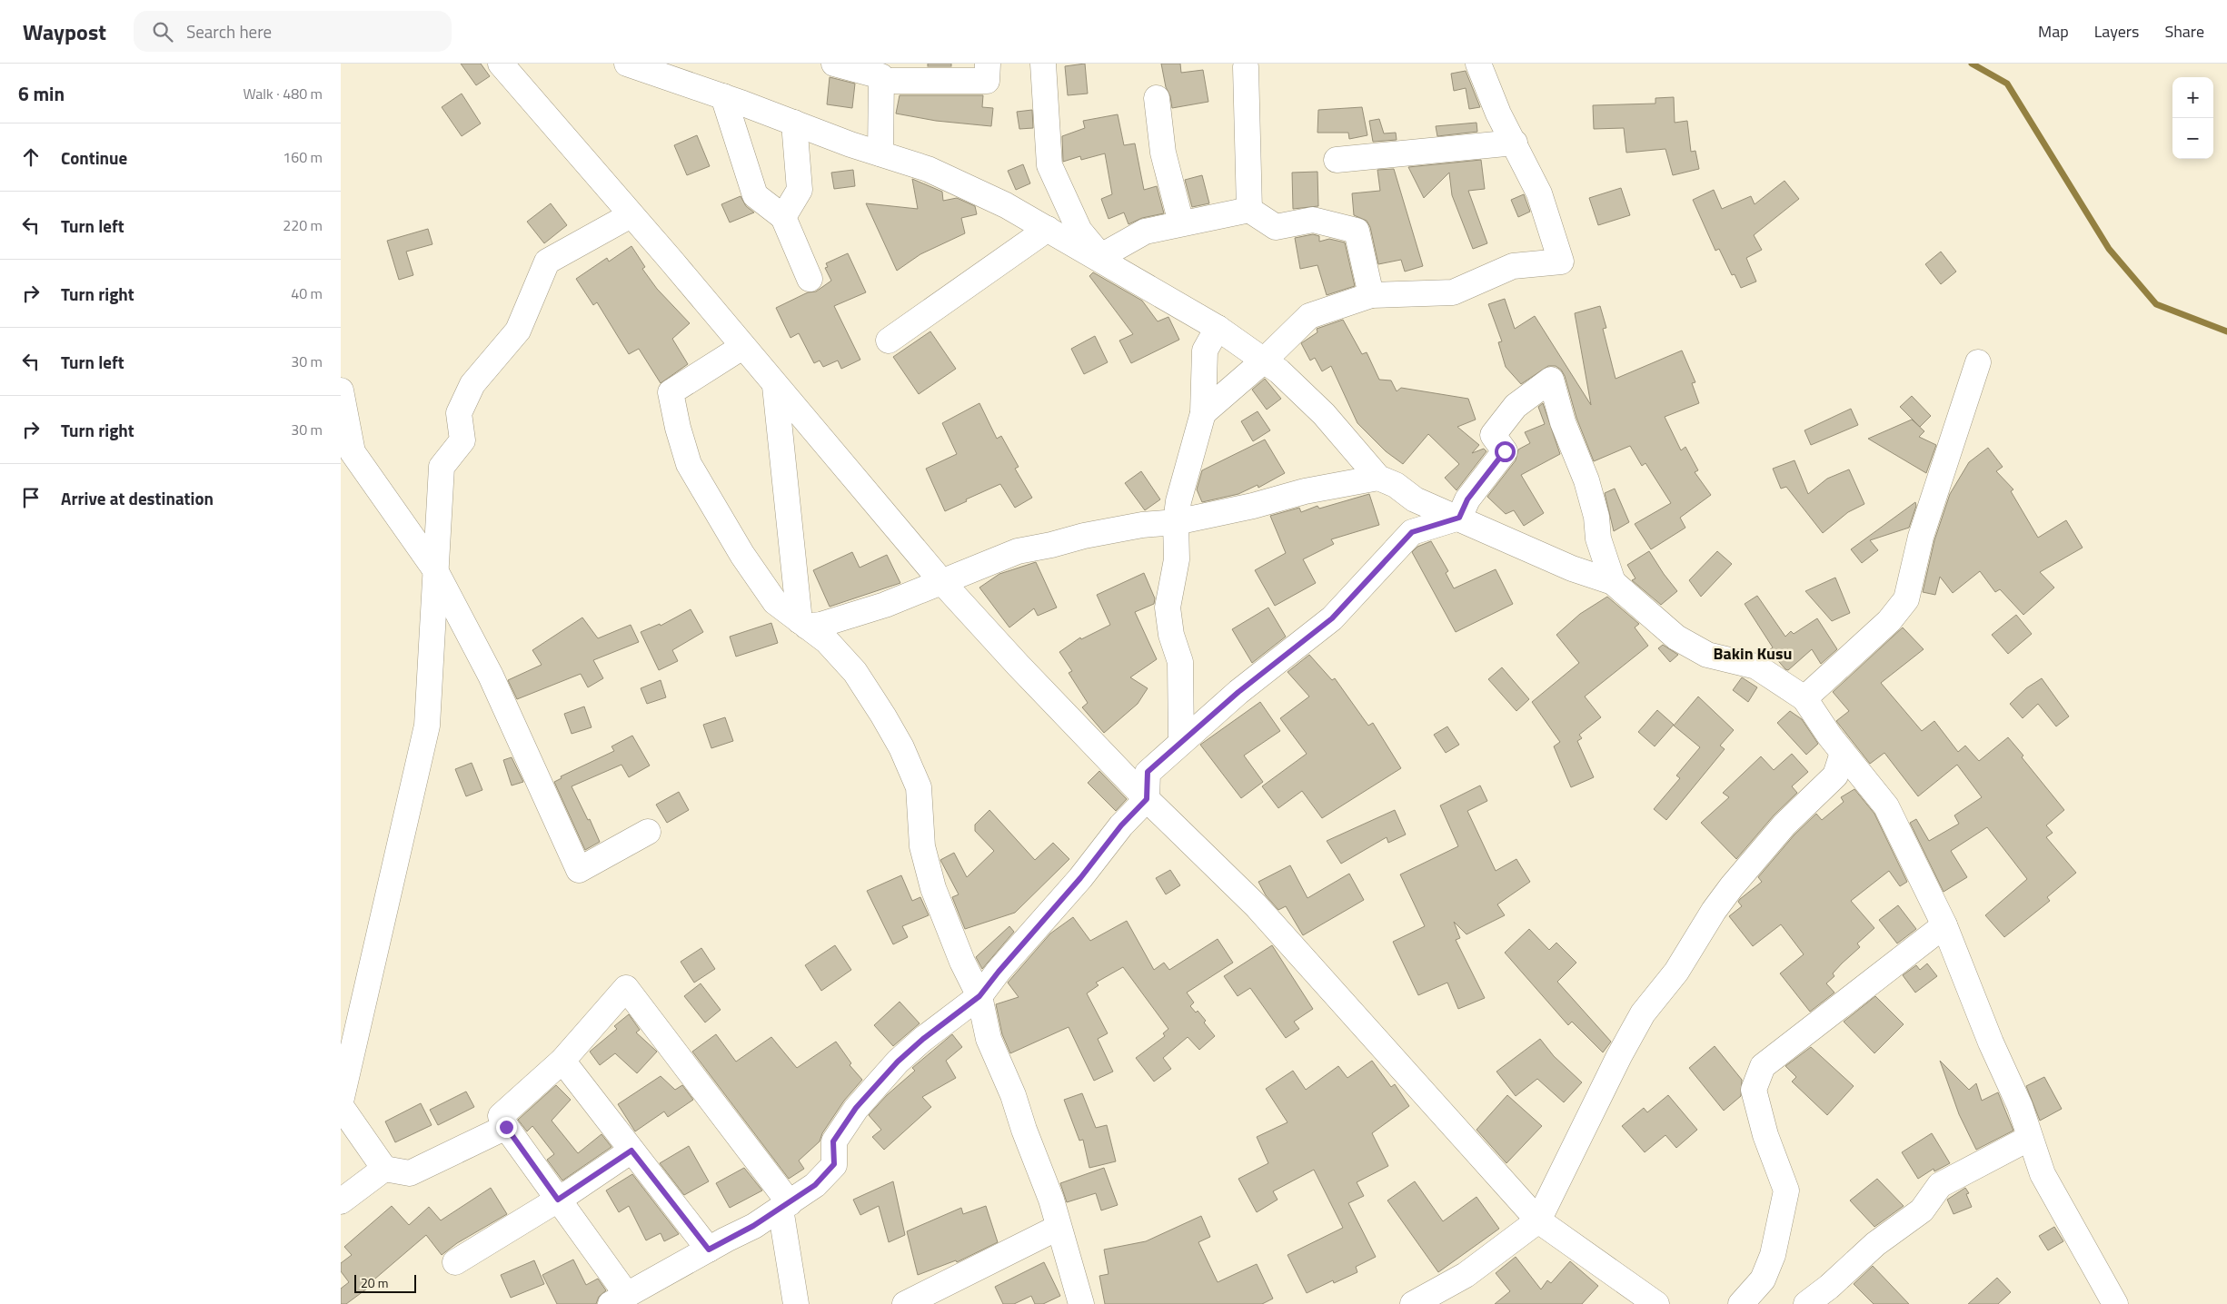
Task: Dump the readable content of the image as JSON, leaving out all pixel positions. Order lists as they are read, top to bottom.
{
  "districts": ["Bakin Kusu"],
  "scale_bar": "20 m",
  "page": {
    "header": "Waypost",
    "search": "Search here",
    "nav": ["Map", "Layers", "Share"],
    "heading": ["6 min", "Walk · 480 m"],
    "map_buttons": ["+", "−"],
    "list": [
      ["Continue", "160 m"],
      ["Turn left", "220 m"],
      ["Turn right", "40 m"],
      ["Turn left", "30 m"],
      ["Turn right", "30 m"],
      "Arrive at destination"
    ],
    "scale": "20 m"
  }
}
